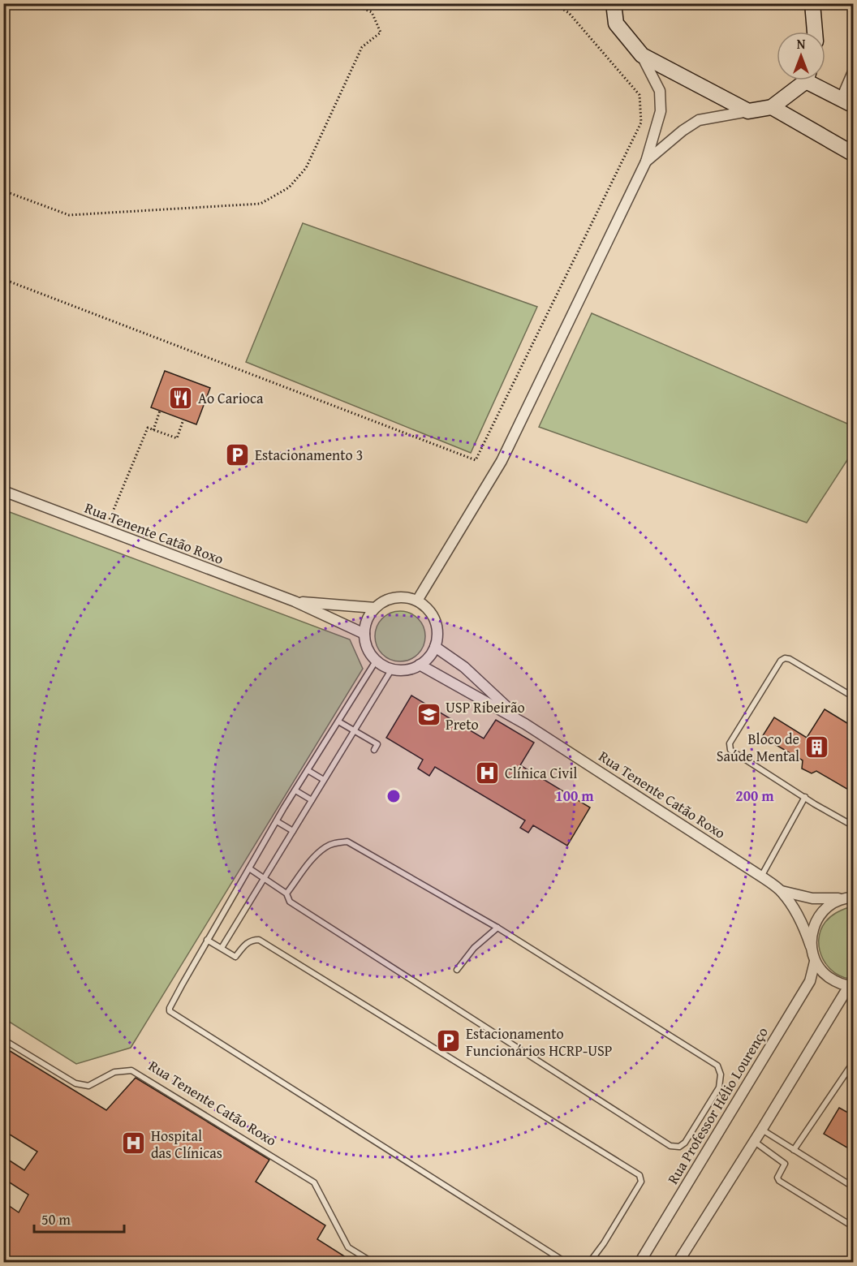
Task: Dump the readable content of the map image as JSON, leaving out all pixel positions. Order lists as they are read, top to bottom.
{
  "streets": {
    "street": ["Rua Tenente Catão Roxo", "Rua Professor Hélio Lourenço"]
  },
  "crossings": [
    ["Rua Tenente Catão Roxo", "Rua Professor Hélio Lourenço"]
  ],
  "places": {
    "restaurant": ["Ao Carioca"],
    "parking": ["Estacionamento 3", "Estacionamento Funcionários HCRP-USP"],
    "school or university": ["USP Ribeirão Preto"],
    "building": ["Bloco de Saúde Mental"],
    "hospital": ["Clínica Civil", "Hospital das Clínicas"]
  },
  "scale_bar": "50 m",
  "north": "top",
  "rings": ["100 m", "200 m"]
}
